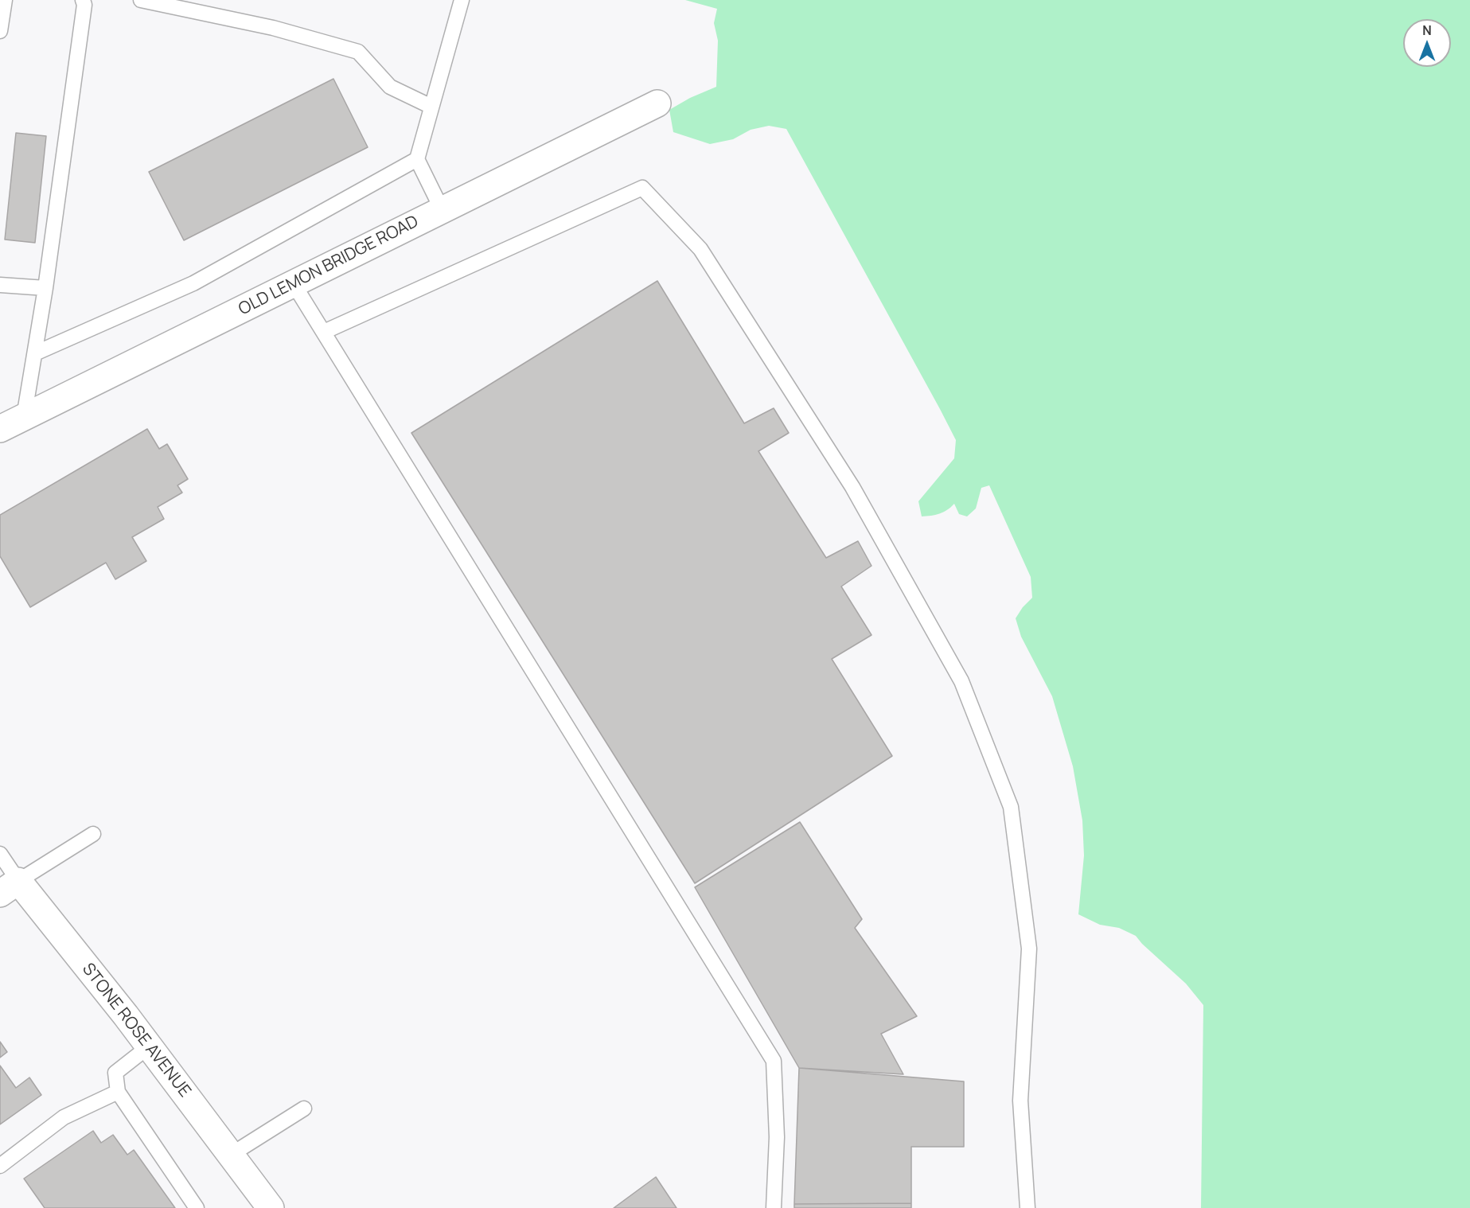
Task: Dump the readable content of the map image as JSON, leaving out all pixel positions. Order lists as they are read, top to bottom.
{
  "streets": {
    "street": ["OLD LEMON BRIDGE ROAD", "STONE ROSE AVENUE"]
  },
  "north": "top"
}
